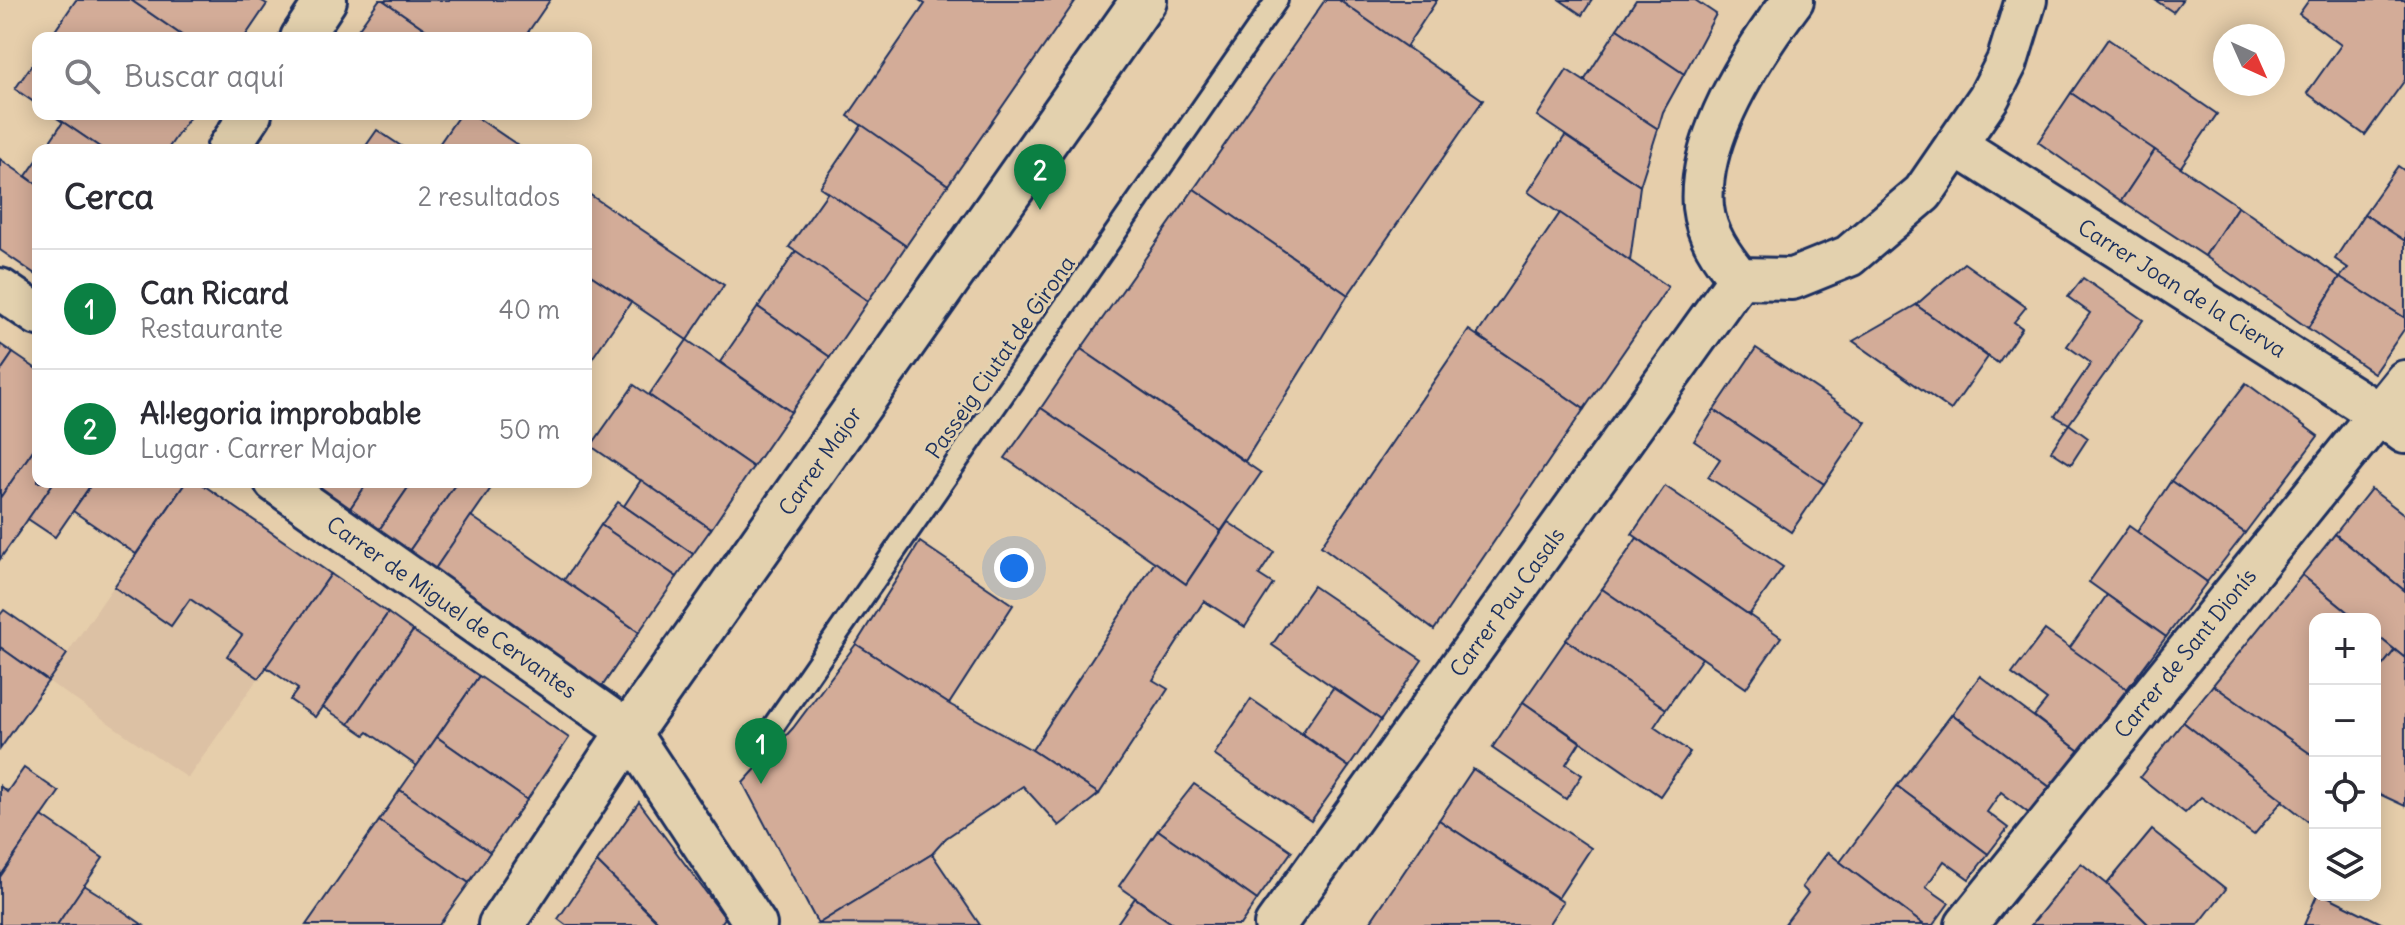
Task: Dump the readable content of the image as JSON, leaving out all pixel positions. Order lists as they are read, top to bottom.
{
  "streets": {
    "street": [
      "Carrer Joan de la Cierva",
      "Carrer Major",
      "Carrer Pau Casals",
      "Carrer de Miguel de Cervantes",
      "Carrer de Sant Dionís"
    ],
    "lane": ["Passeig Ciutat de Girona"]
  },
  "crossings": [
    ["Carrer Joan de la Cierva", "Carrer de Sant Dionís"],
    ["Carrer Major", "Carrer de Miguel de Cervantes"]
  ],
  "north": "bottom right",
  "page": {
    "search": "Buscar aquí",
    "pins": ["2", "1"],
    "heading": ["Cerca", "2 resultados"],
    "list": [
      {
        "mark": "1",
        "name": "Can Ricard",
        "note": "Restaurante",
        "value": "40 m"
      },
      {
        "mark": "2",
        "name": "Al·legoria improbable",
        "note": "Lugar · Carrer Major",
        "value": "50 m"
      }
    ],
    "map_buttons": ["+", "−"]
  }
}
